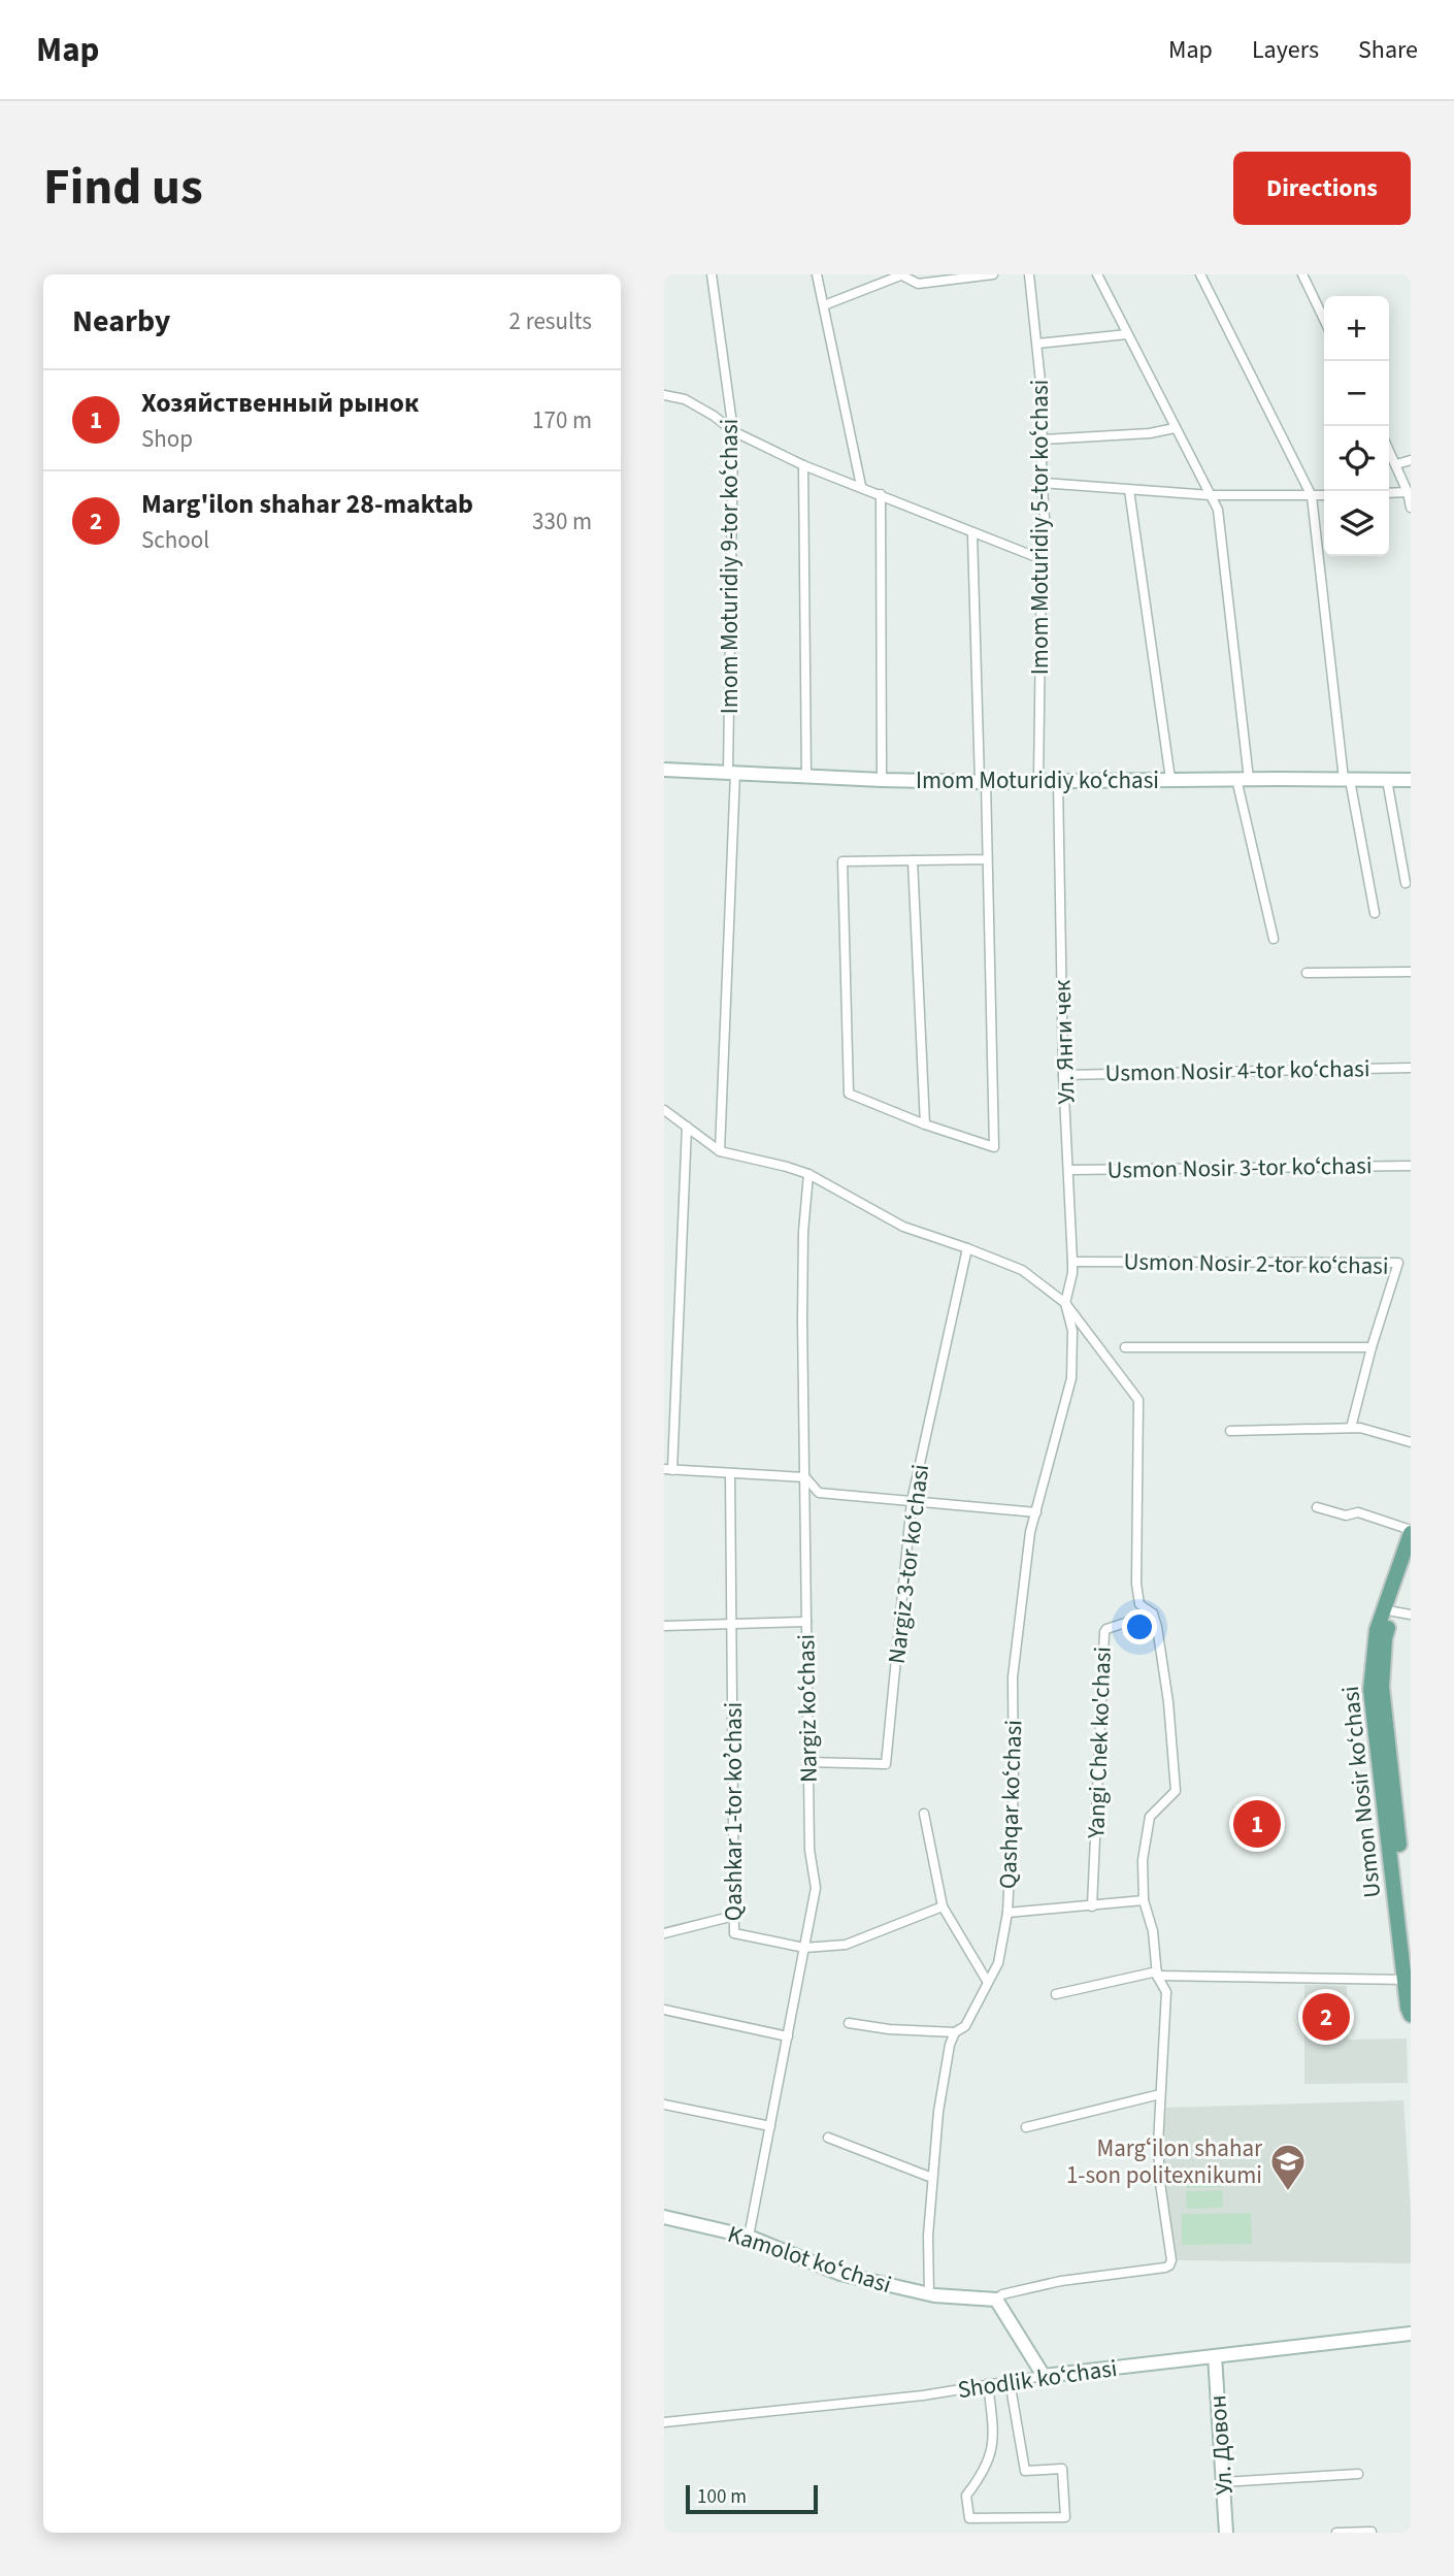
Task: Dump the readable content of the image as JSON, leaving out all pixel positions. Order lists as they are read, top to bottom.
{
  "streets": {
    "main road": ["Usmon Nosir ko‘chasi"],
    "street": [
      "Imom Moturidiy 5-tor koʻchasi",
      "Imom Moturidiy 9-tor koʻchasi",
      "Imom Moturidiy koʻchasi",
      "Ул. Янги чек",
      "Usmon Nosir 4-tor koʻchasi",
      "Usmon Nosir 3-tor koʻchasi",
      "Usmon Nosir 2-tor koʻchasi",
      "Nargiz 3-tor koʻchasi",
      "Nargiz koʻchasi",
      "Yangi Chek ko'chasi",
      "Qashqar koʻchasi",
      "Qashkar 1-tor koʼchasi",
      "Kamolot koʻchasi",
      "Shodlik koʻchasi",
      "Ул. Довон"
    ]
  },
  "crossings": [
    ["Imom Moturidiy 5-tor koʻchasi", "Imom Moturidiy koʻchasi"],
    ["Imom Moturidiy 9-tor koʻchasi", "Imom Moturidiy koʻchasi"],
    ["Imom Moturidiy koʻchasi", "Ул. Янги чек"],
    ["Ул. Янги чек", "Usmon Nosir 4-tor koʻchasi"],
    ["Ул. Янги чек", "Usmon Nosir 3-tor koʻchasi"],
    ["Ул. Янги чек", "Usmon Nosir 2-tor koʻchasi"],
    ["Ул. Янги чек", "Qashqar koʻchasi"],
    ["Nargiz 3-tor koʻchasi", "Nargiz koʻchasi"],
    ["Nargiz koʻchasi", "Qashkar 1-tor koʼchasi"],
    ["Nargiz koʻchasi", "Kamolot koʻchasi"],
    ["Qashqar koʻchasi", "Kamolot koʻchasi"],
    ["Shodlik koʻchasi", "Ул. Довон"]
  ],
  "places": {
    "school or university": ["Margʻilon shahar 1-son politexnikumi"]
  },
  "scale_bar": "100 m",
  "page": {
    "header": "Map",
    "nav": ["Map", "Layers", "Share"],
    "title": "Find us",
    "buttons": "Directions",
    "heading": ["Nearby", "2 results"],
    "map_buttons": ["+", "−"],
    "list": [
      {
        "mark": "1",
        "name": "Хозяйственный рынок",
        "note": "Shop",
        "value": "170 m"
      },
      {
        "mark": "2",
        "name": "Marg'ilon shahar 28-maktab",
        "note": "School",
        "value": "330 m"
      }
    ],
    "pins": ["1", "2"],
    "scale": "100 m"
  }
}
